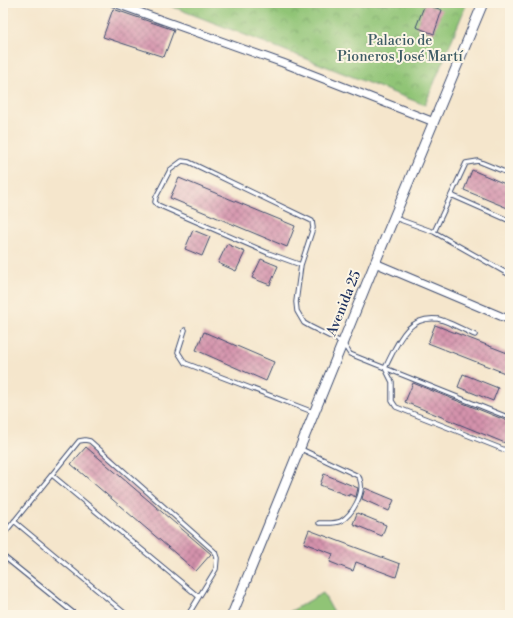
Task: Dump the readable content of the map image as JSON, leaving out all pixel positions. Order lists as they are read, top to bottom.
{
  "streets": {
    "street": ["Avenida 25"]
  },
  "parks": ["Palacio de Pioneros José Martí"]
}
